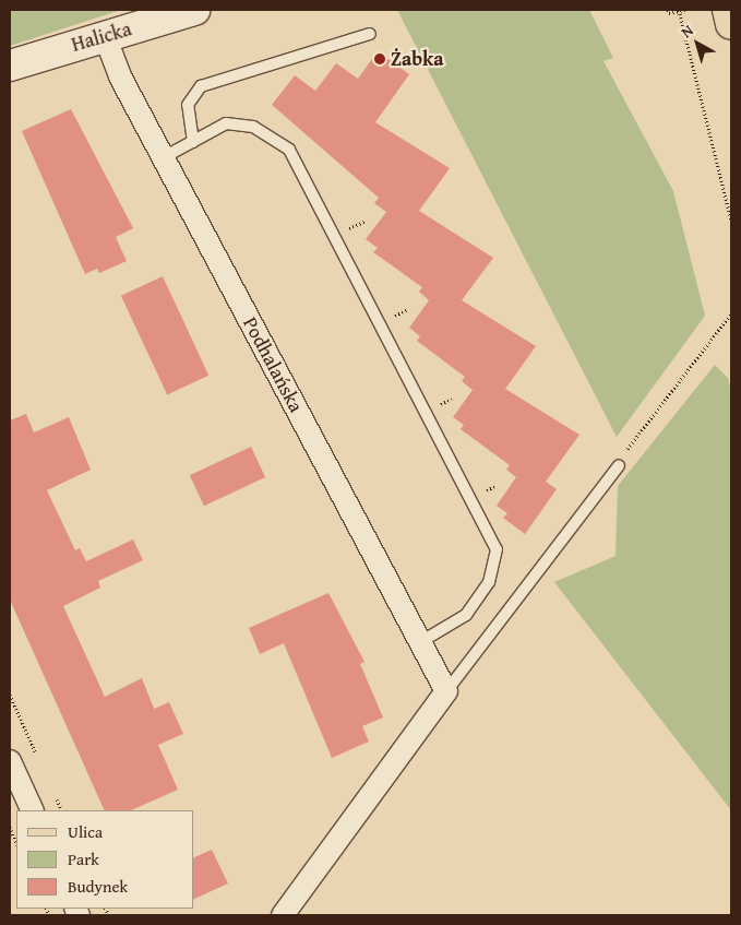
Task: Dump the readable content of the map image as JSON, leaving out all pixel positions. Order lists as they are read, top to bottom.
{
  "streets": {
    "street": ["Halicka", "Podhalańska"]
  },
  "crossings": [
    ["Halicka", "Podhalańska"]
  ],
  "places": ["Żabka"],
  "legend": ["Ulica", "Park", "Budynek"],
  "north": "top left"
}
